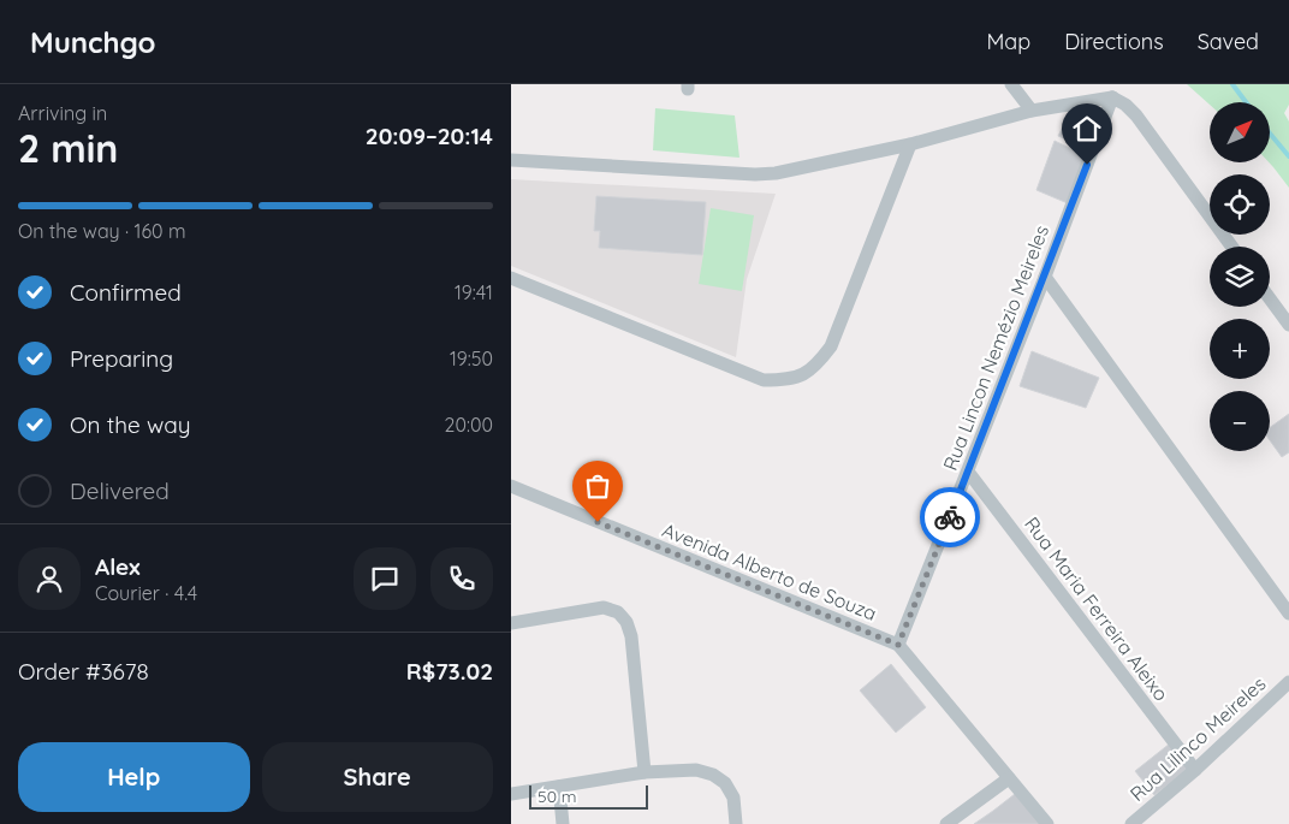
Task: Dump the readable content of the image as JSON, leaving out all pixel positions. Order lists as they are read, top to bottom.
{
  "streets": {
    "street": [
      "Rua Lincon Nemézio Meireles",
      "Avenida Alberto de Souza",
      "Rua Maria Ferreira Aleixo",
      "Rua Lilinco Meireles"
    ]
  },
  "crossings": [
    ["Rua Lincon Nemézio Meireles", "Avenida Alberto de Souza"],
    ["Rua Lincon Nemézio Meireles", "Rua Maria Ferreira Aleixo"],
    ["Rua Maria Ferreira Aleixo", "Rua Lilinco Meireles"]
  ],
  "scale_bar": "50 m",
  "north": "top right",
  "page": {
    "header": "Munchgo",
    "nav": ["Map", "Directions", "Saved"],
    "heading": ["2 min", "Arriving in", "20:09–20:14"],
    "panel": [
      "Alex",
      "Courier · 4.4",
      "Order #3678",
      "R$73.02"
    ],
    "map_buttons": ["+", "−"],
    "bar": "On the way · 160 m",
    "list": [
      ["Confirmed", "19:41"],
      ["Preparing", "19:50"],
      ["On the way", "20:00"],
      "Delivered"
    ],
    "buttons": ["Help", "Share"],
    "scale": "50 m"
  }
}
